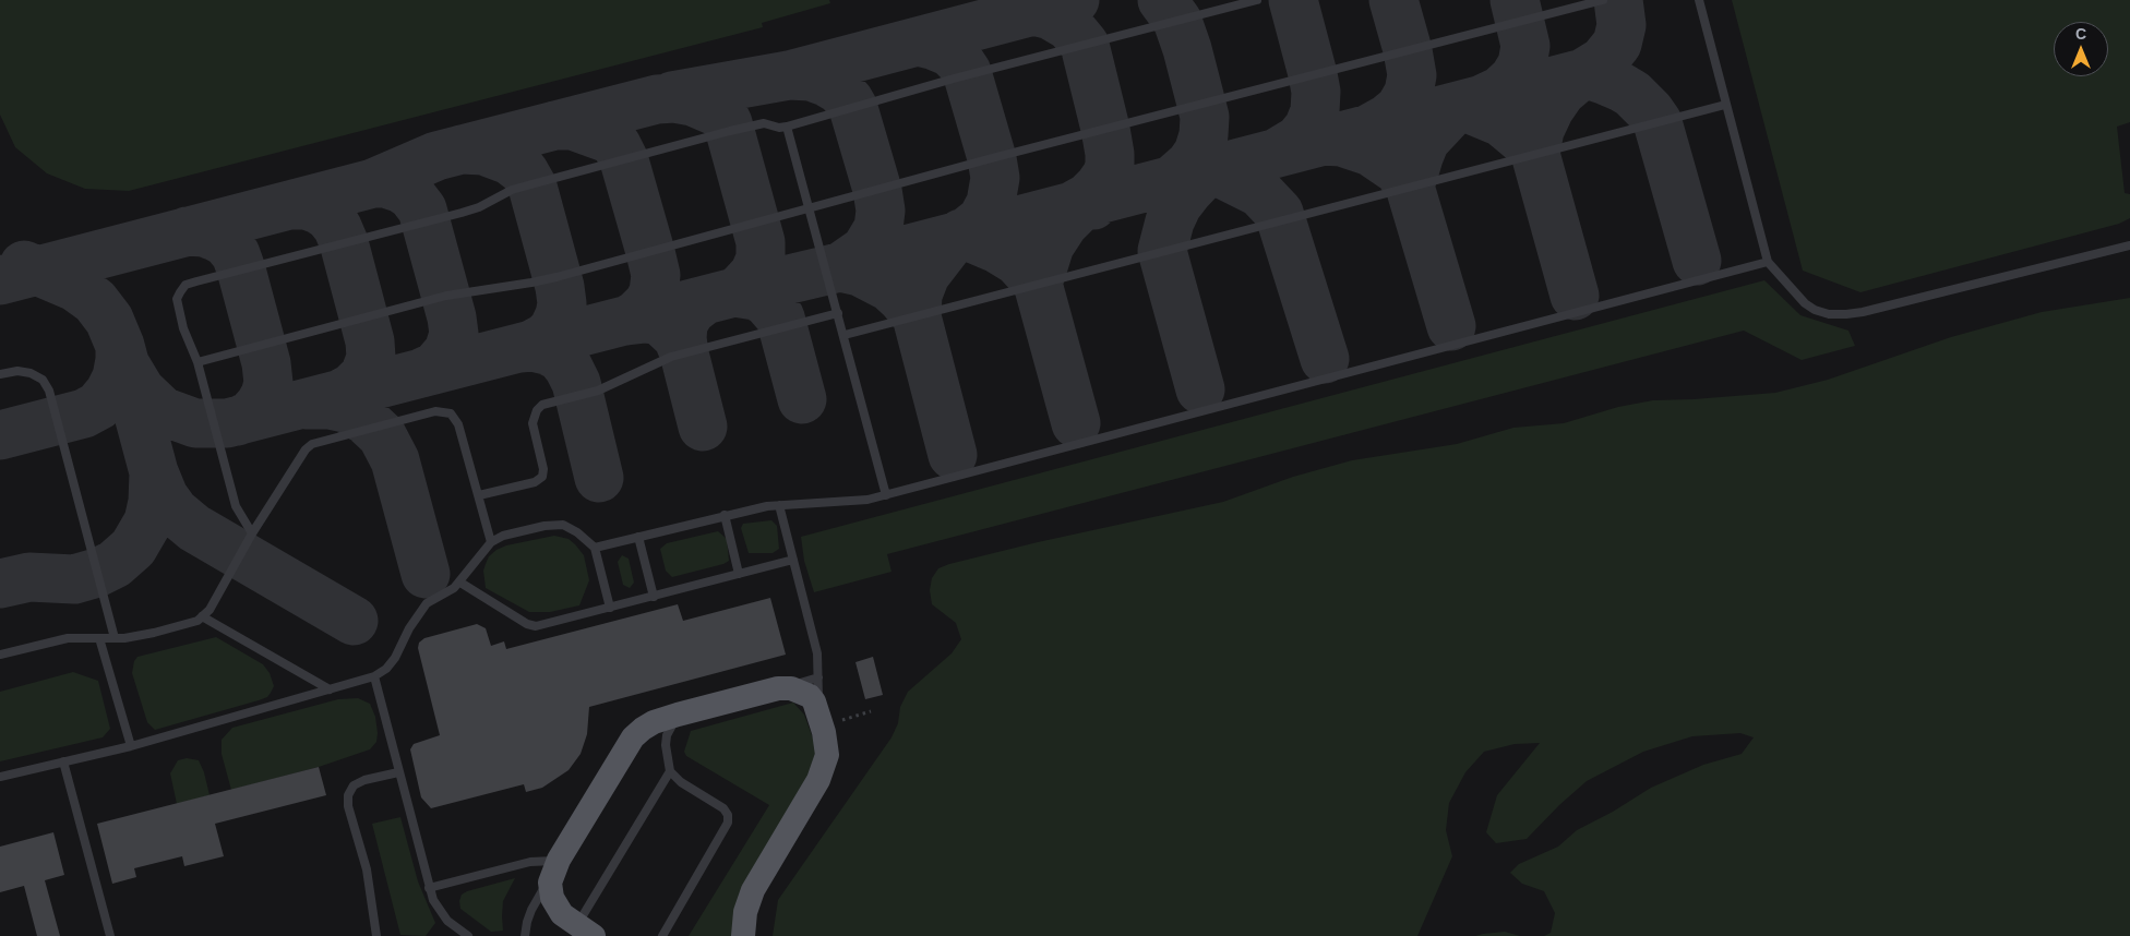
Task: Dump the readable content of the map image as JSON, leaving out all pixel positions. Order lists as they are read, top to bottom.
{
  "north": "top"
}
